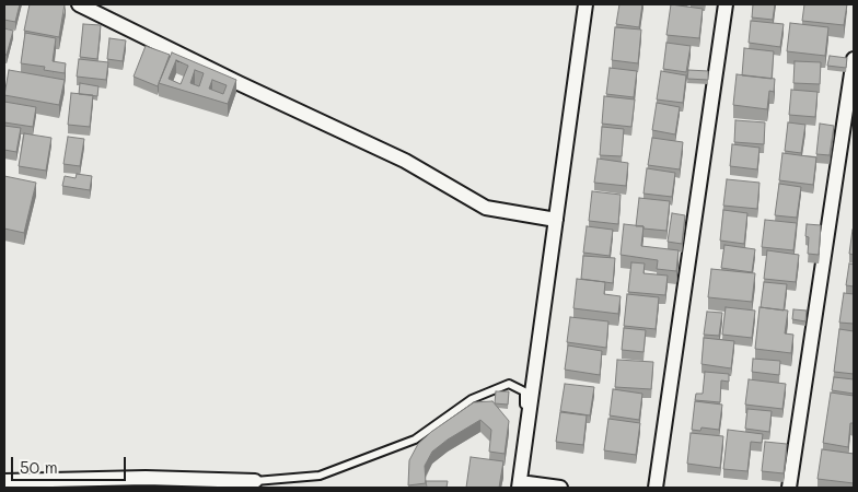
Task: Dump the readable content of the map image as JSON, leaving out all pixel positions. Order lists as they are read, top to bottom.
{
  "scale_bar": "50 m"
}
